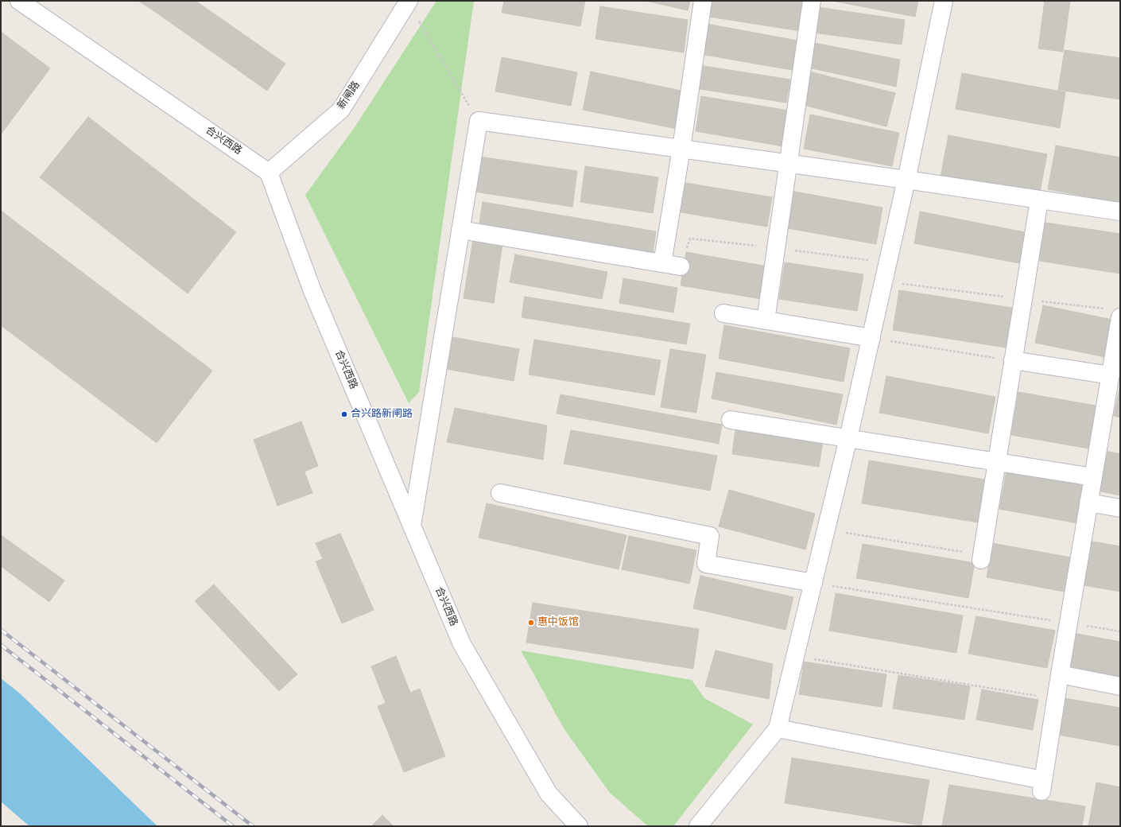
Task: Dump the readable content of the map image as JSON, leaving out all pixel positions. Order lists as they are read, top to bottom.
{
  "streets": {
    "street": ["新闸路", "合兴西路"]
  },
  "crossings": [
    ["新闸路", "合兴西路"]
  ],
  "places": ["合兴路新闸路", "惠中饭馆"]
}
